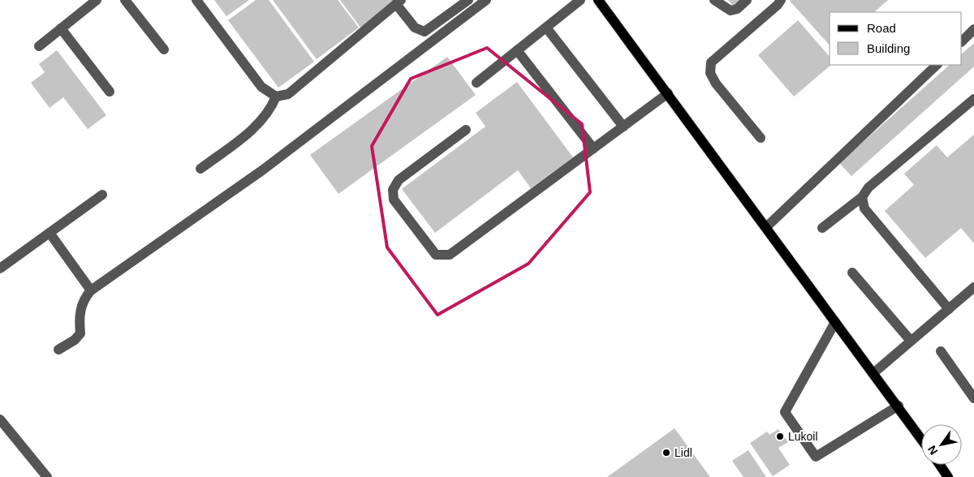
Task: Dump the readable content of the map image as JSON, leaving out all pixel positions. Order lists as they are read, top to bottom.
{
  "places": ["Lukoil", "Lidl"],
  "legend": ["Road", "Building"],
  "north": "bottom left"
}
